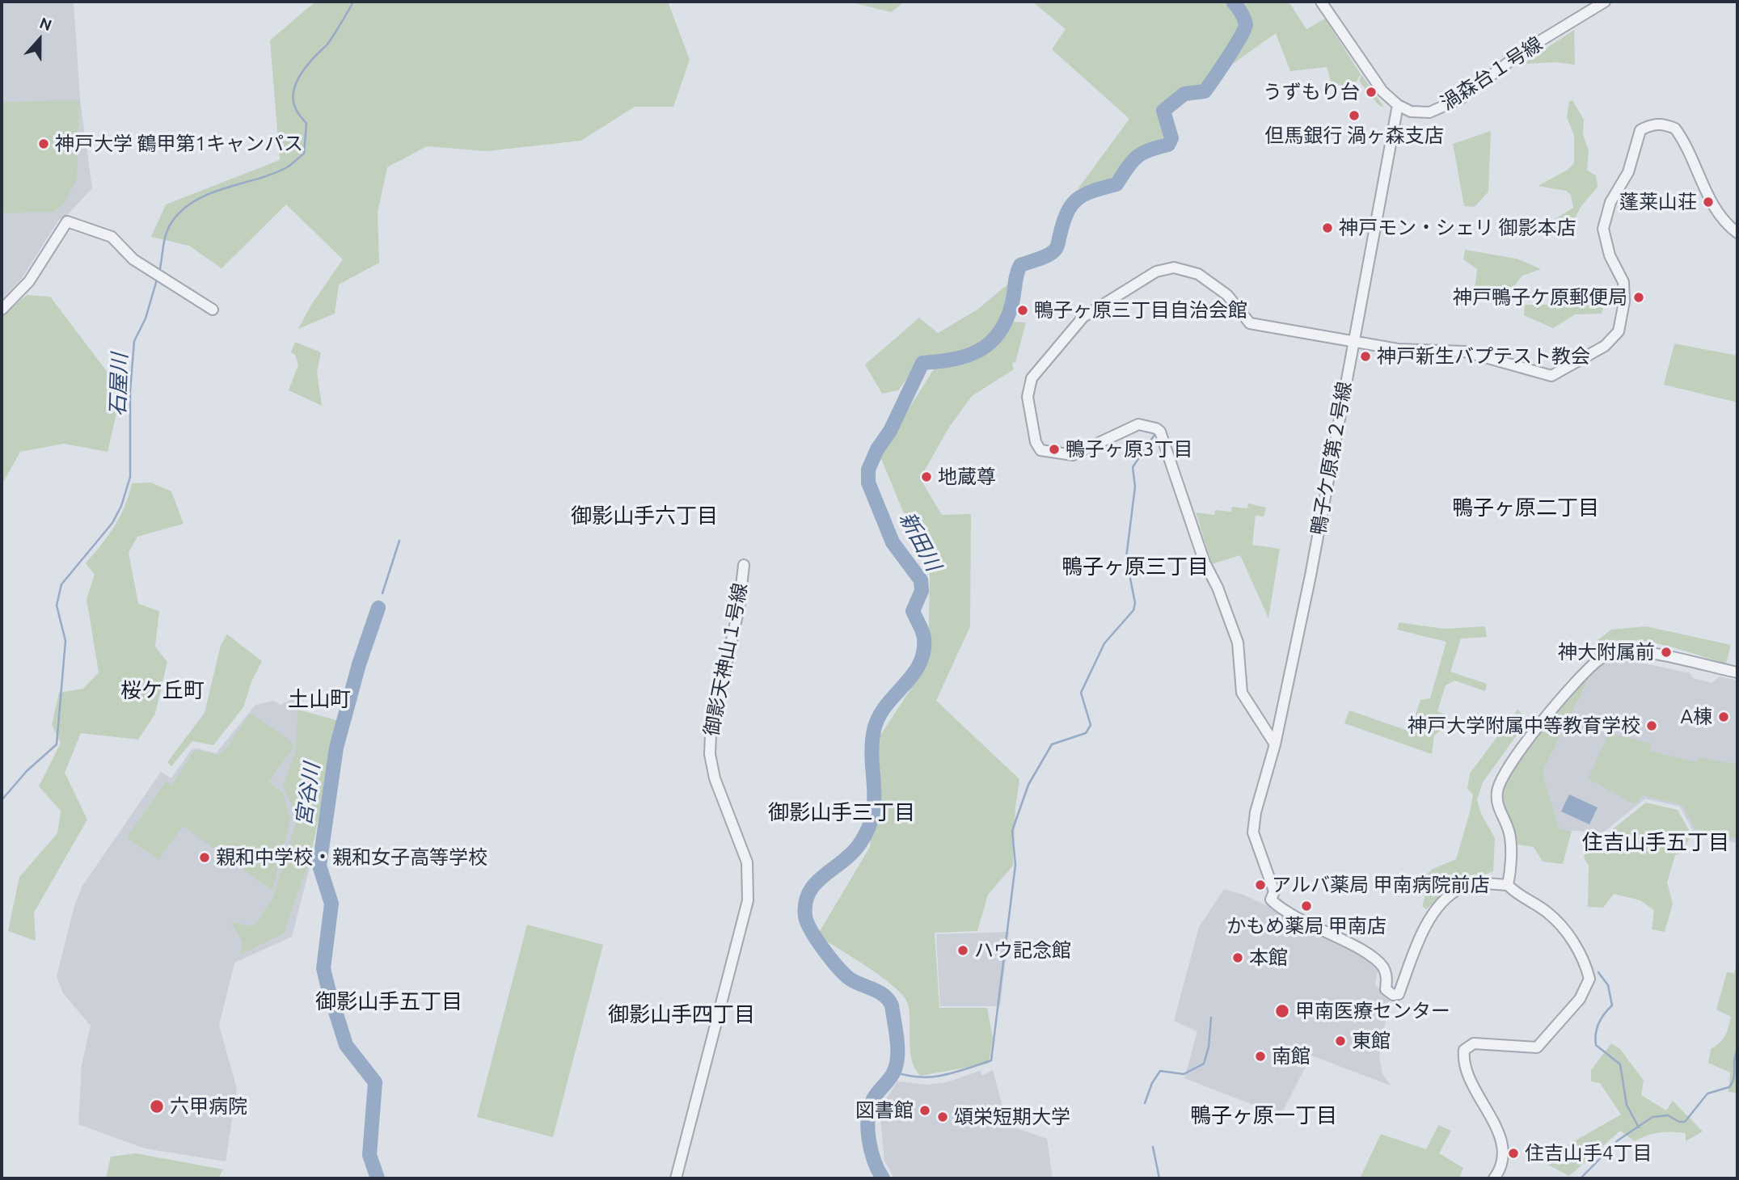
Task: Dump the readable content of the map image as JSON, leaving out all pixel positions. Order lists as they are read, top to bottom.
{
  "streets": {
    "street": ["渦森台１号線", "鴨子ケ原第２号線", "御影天神山１号線"]
  },
  "crossings": [
    ["渦森台１号線", "鴨子ケ原第２号線"]
  ],
  "districts": [
    "鴨子ヶ原二丁目",
    "御影山手六丁目",
    "鴨子ヶ原三丁目",
    "桜ケ丘町",
    "土山町",
    "御影山手三丁目",
    "住吉山手五丁目",
    "御影山手五丁目",
    "御影山手四丁目",
    "鴨子ヶ原一丁目"
  ],
  "water": ["石屋川", "新田川", "宮谷川"],
  "places": [
    "うずもり台",
    "但馬銀行 渦ヶ森支店",
    "神戸大学 鶴甲第1キャンパス",
    "蓬莱山荘",
    "神戸モン・シェリ 御影本店",
    "神戸鴨子ケ原郵便局",
    "鴨子ヶ原三丁目自治会館",
    "神戸新生バプテスト教会",
    "鴨子ヶ原3丁目",
    "地蔵尊",
    "神大附属前",
    "A棟",
    "神戸大学附属中等教育学校",
    "親和中学校・親和女子高等学校",
    "アルバ薬局 甲南病院前店",
    "かもめ薬局 甲南店",
    "ハウ記念館",
    "本館",
    "甲南医療センター",
    "東館",
    "南館",
    "六甲病院",
    "図書館",
    "頌栄短期大学",
    "住吉山手4丁目"
  ],
  "north": "top"
}
